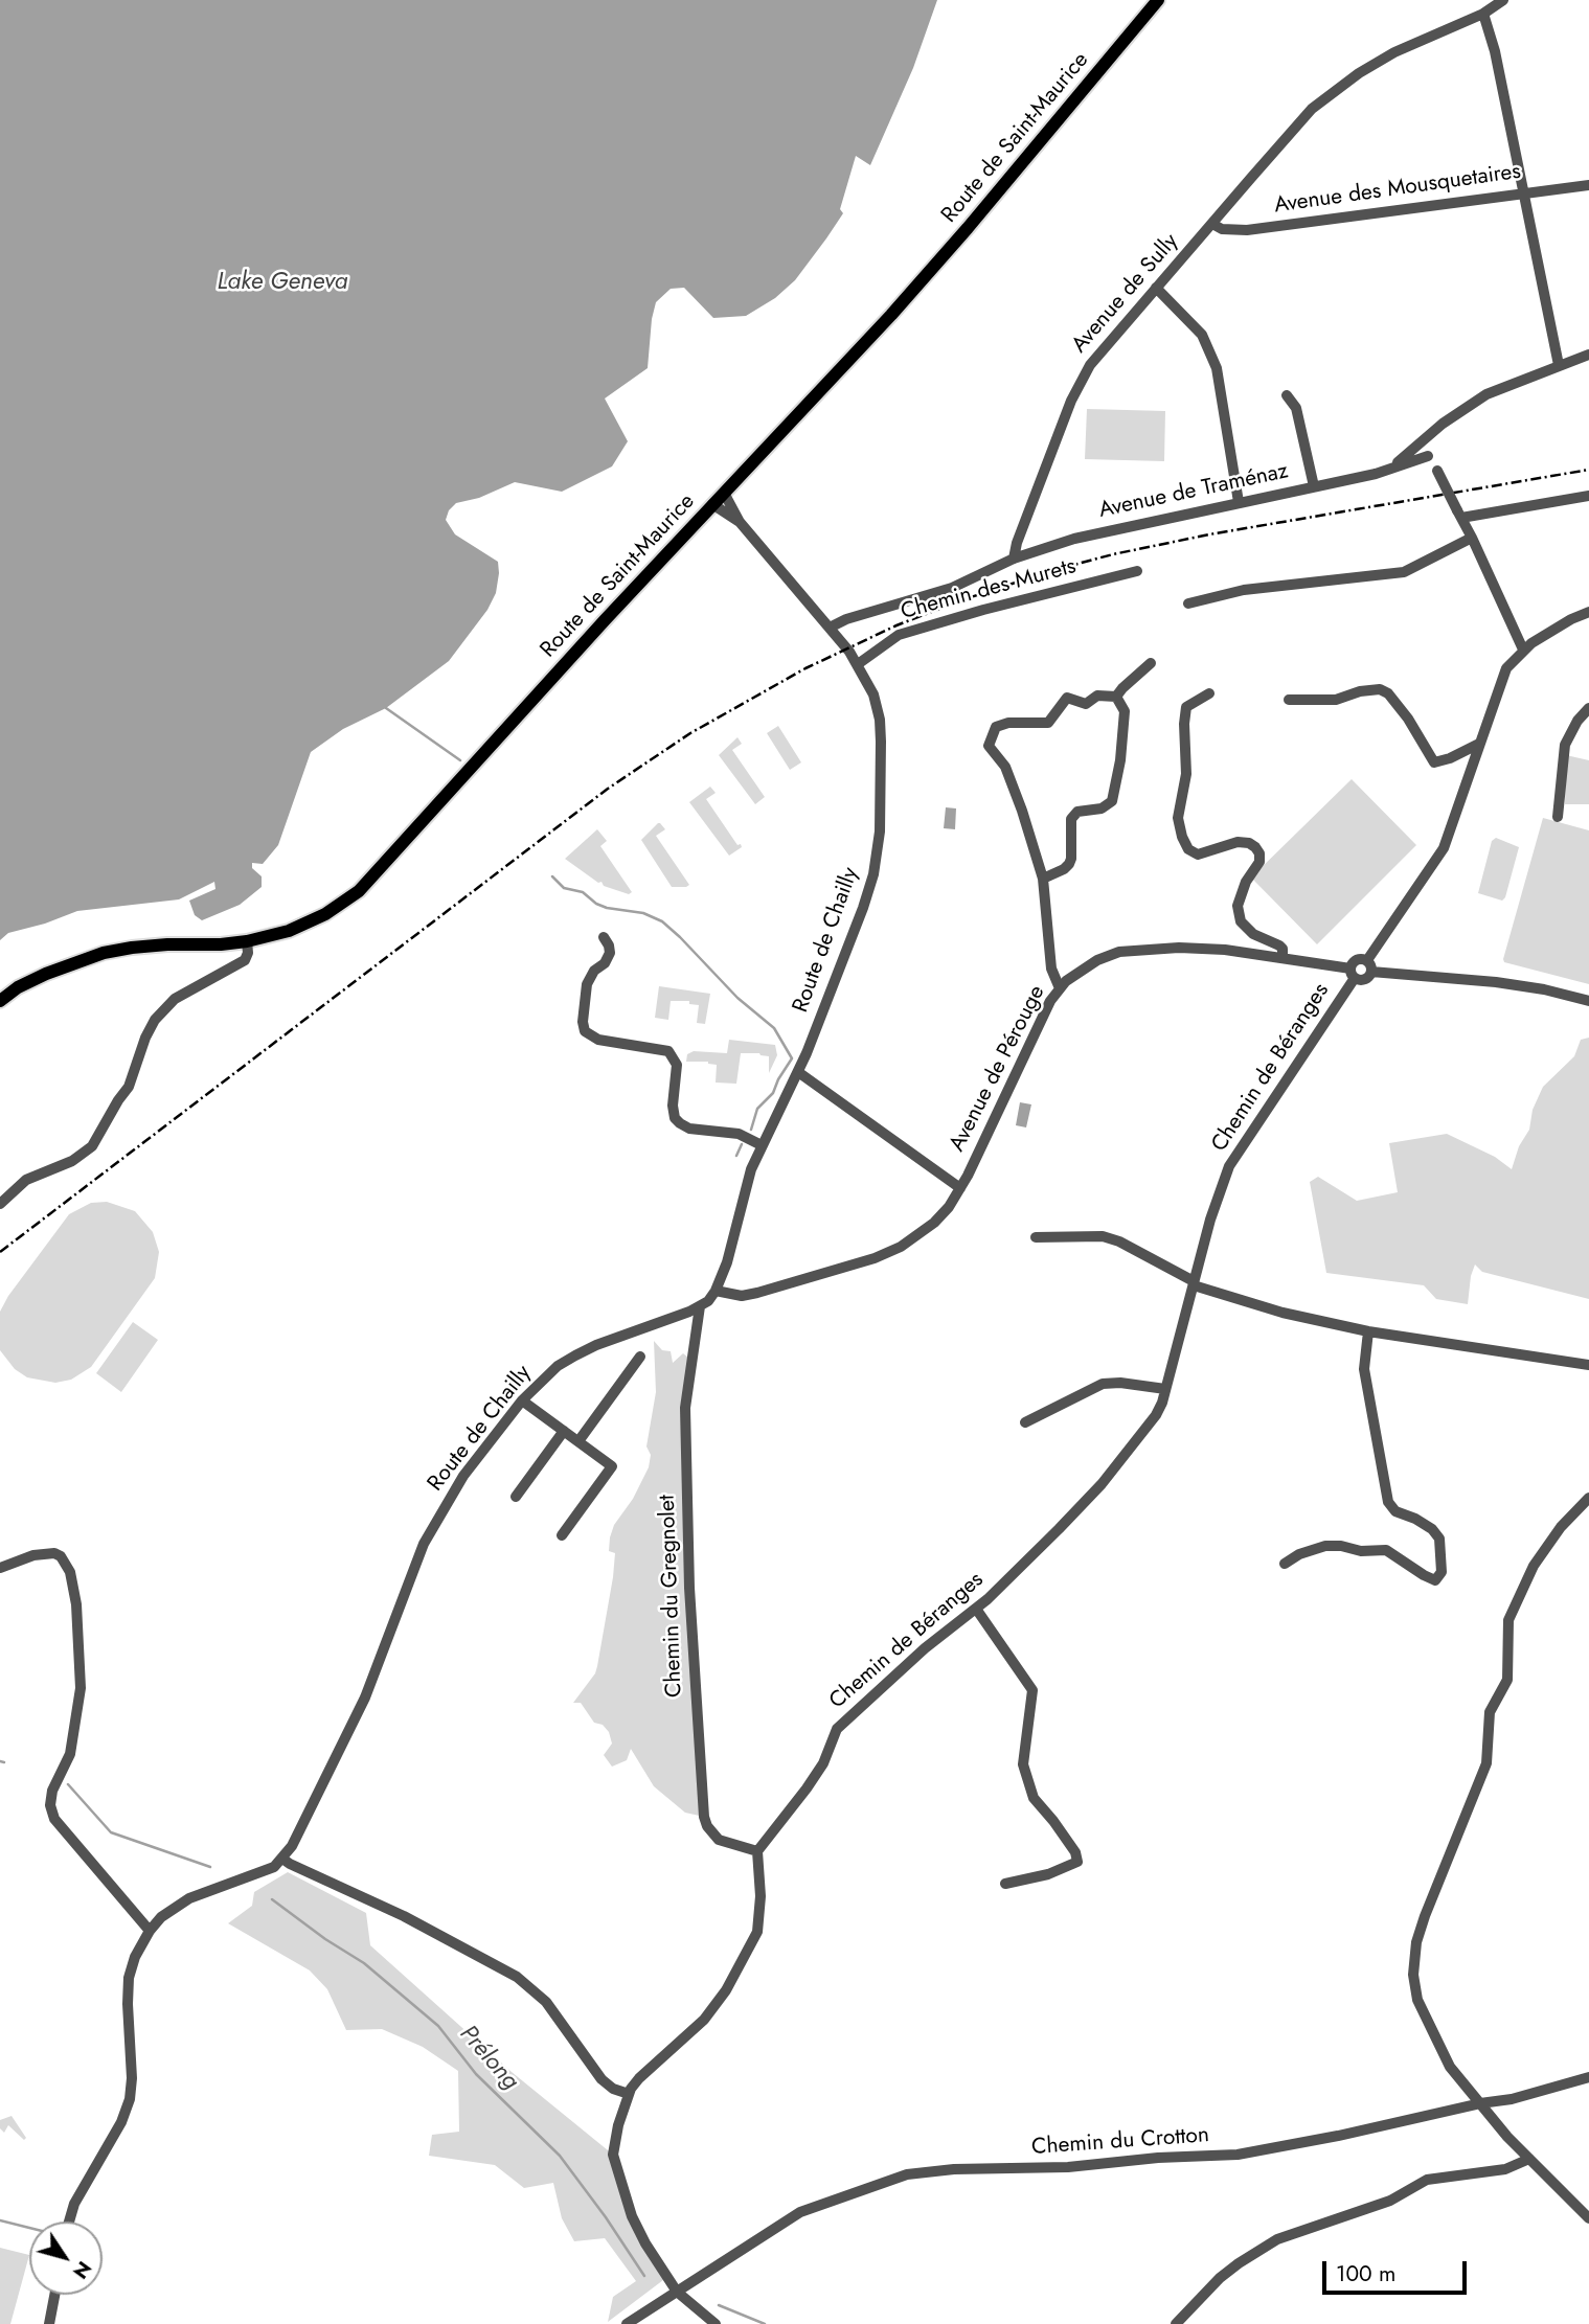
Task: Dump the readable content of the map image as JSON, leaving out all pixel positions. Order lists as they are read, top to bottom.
{
  "streets": {
    "main road": ["Route de Saint-Maurice"],
    "street": [
      "Avenue des Mousquetaires",
      "Avenue de Sully",
      "Avenue de Traménaz",
      "Chemin des Murets",
      "Route de Chailly",
      "Chemin de Béranges",
      "Avenue de Pérouge",
      "Chemin du Gregnolet",
      "Chemin du Crotton"
    ]
  },
  "crossings": [
    ["Route de Saint-Maurice", "Route de Chailly"],
    ["Avenue des Mousquetaires", "Avenue de Sully"],
    ["Avenue de Sully", "Avenue de Traménaz"],
    ["Chemin des Murets", "Route de Chailly"],
    ["Route de Chailly", "Avenue de Pérouge"],
    ["Route de Chailly", "Chemin du Gregnolet"],
    ["Chemin de Béranges", "Avenue de Pérouge"],
    ["Chemin de Béranges", "Chemin du Gregnolet"]
  ],
  "water": ["Lake Geneva", "Prélong"],
  "scale_bar": "100 m",
  "north": "bottom right"
}
